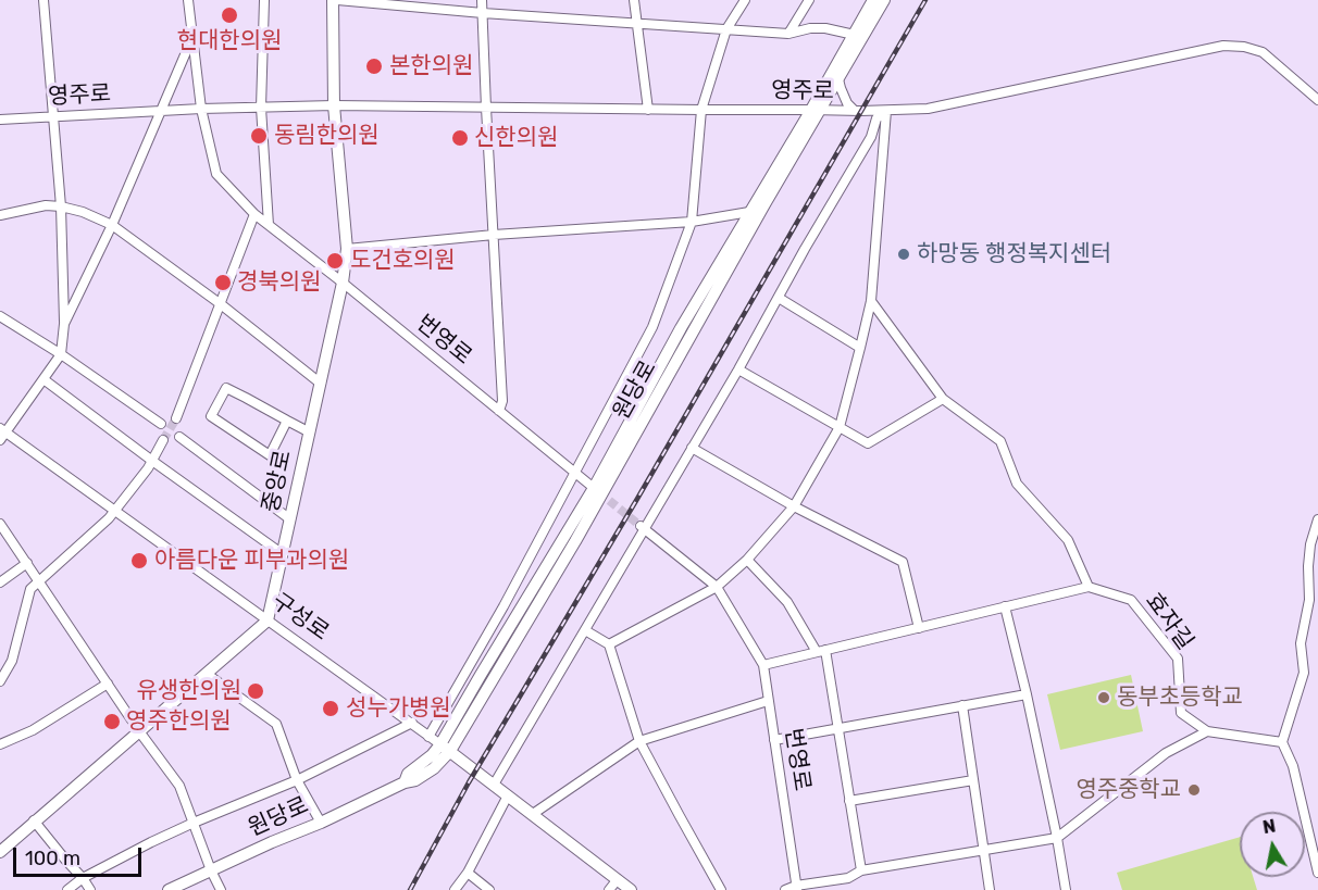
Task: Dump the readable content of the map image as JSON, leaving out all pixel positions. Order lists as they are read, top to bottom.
{
  "streets": {
    "main road": ["원당로", "중앙로", "구성로"],
    "street": ["영주로", "번영로", "효자길"]
  },
  "crossings": [
    ["영주로", "번영로"],
    ["영주로", "원당로"],
    ["영주로", "중앙로"],
    ["번영로", "원당로"],
    ["번영로", "중앙로"],
    ["원당로", "구성로"],
    ["중앙로", "구성로"]
  ],
  "places": [
    "현대한의원",
    "본한의원",
    "동림한의원",
    "신한의원",
    "하망동 행정복지센터",
    "도건호의원",
    "경북의원",
    "아름다운 피부과의원",
    "유생한의원",
    "동부초등학교",
    "성누가병원",
    "영주한의원",
    "영주중학교"
  ],
  "scale_bar": "100 m",
  "north": "top"
}
